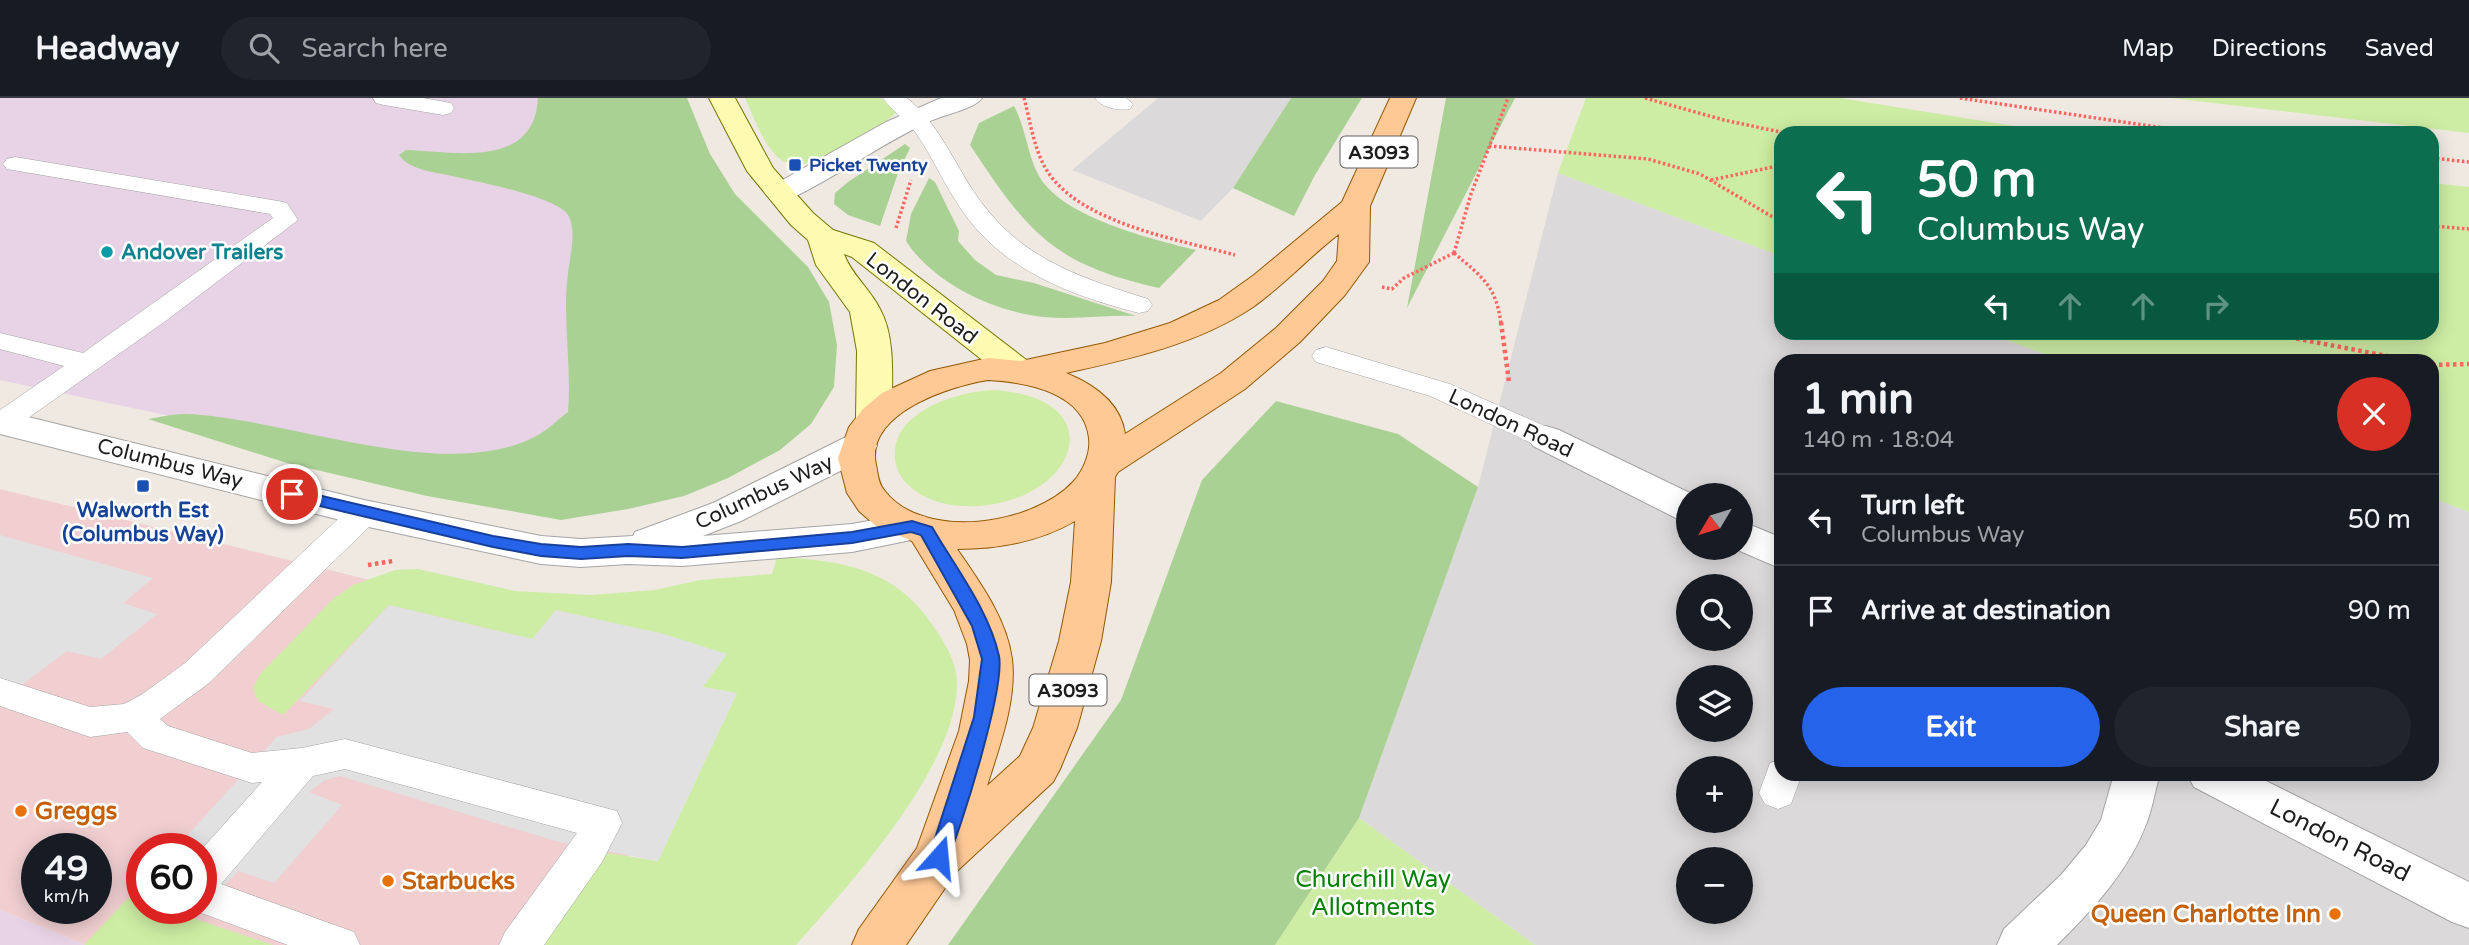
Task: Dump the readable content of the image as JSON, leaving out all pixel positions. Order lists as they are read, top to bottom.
{
  "streets": {
    "main road": ["A3093", "London Road"],
    "street": ["Columbus Way"]
  },
  "crossings": [
    ["A3093", "London Road"],
    ["A3093", "Columbus Way"],
    ["London Road", "Columbus Way"]
  ],
  "parks": ["Churchill Way Allotments"],
  "places": {
    "transit": ["Picket Twenty", "Walworth Est (Columbus Way)"],
    "other": [
      "Andover Trailers",
      "Greggs",
      "Starbucks",
      "Queen Charlotte Inn"
    ]
  },
  "north": "bottom left",
  "page": {
    "header": "Headway",
    "search": "Search here",
    "nav": ["Map", "Directions", "Saved"],
    "turn": ["50 m", "Columbus Way"],
    "heading": ["1 min", "140 m · 18:04"],
    "list": [
      {
        "name": "Turn left",
        "note": "Columbus Way",
        "value": "50 m"
      },
      {
        "name": "Arrive at destination",
        "value": "90 m"
      }
    ],
    "map_buttons": ["+", "−"],
    "buttons": ["Exit", "Share"],
    "speed": "49 km/h",
    "limit": "60"
  }
}
